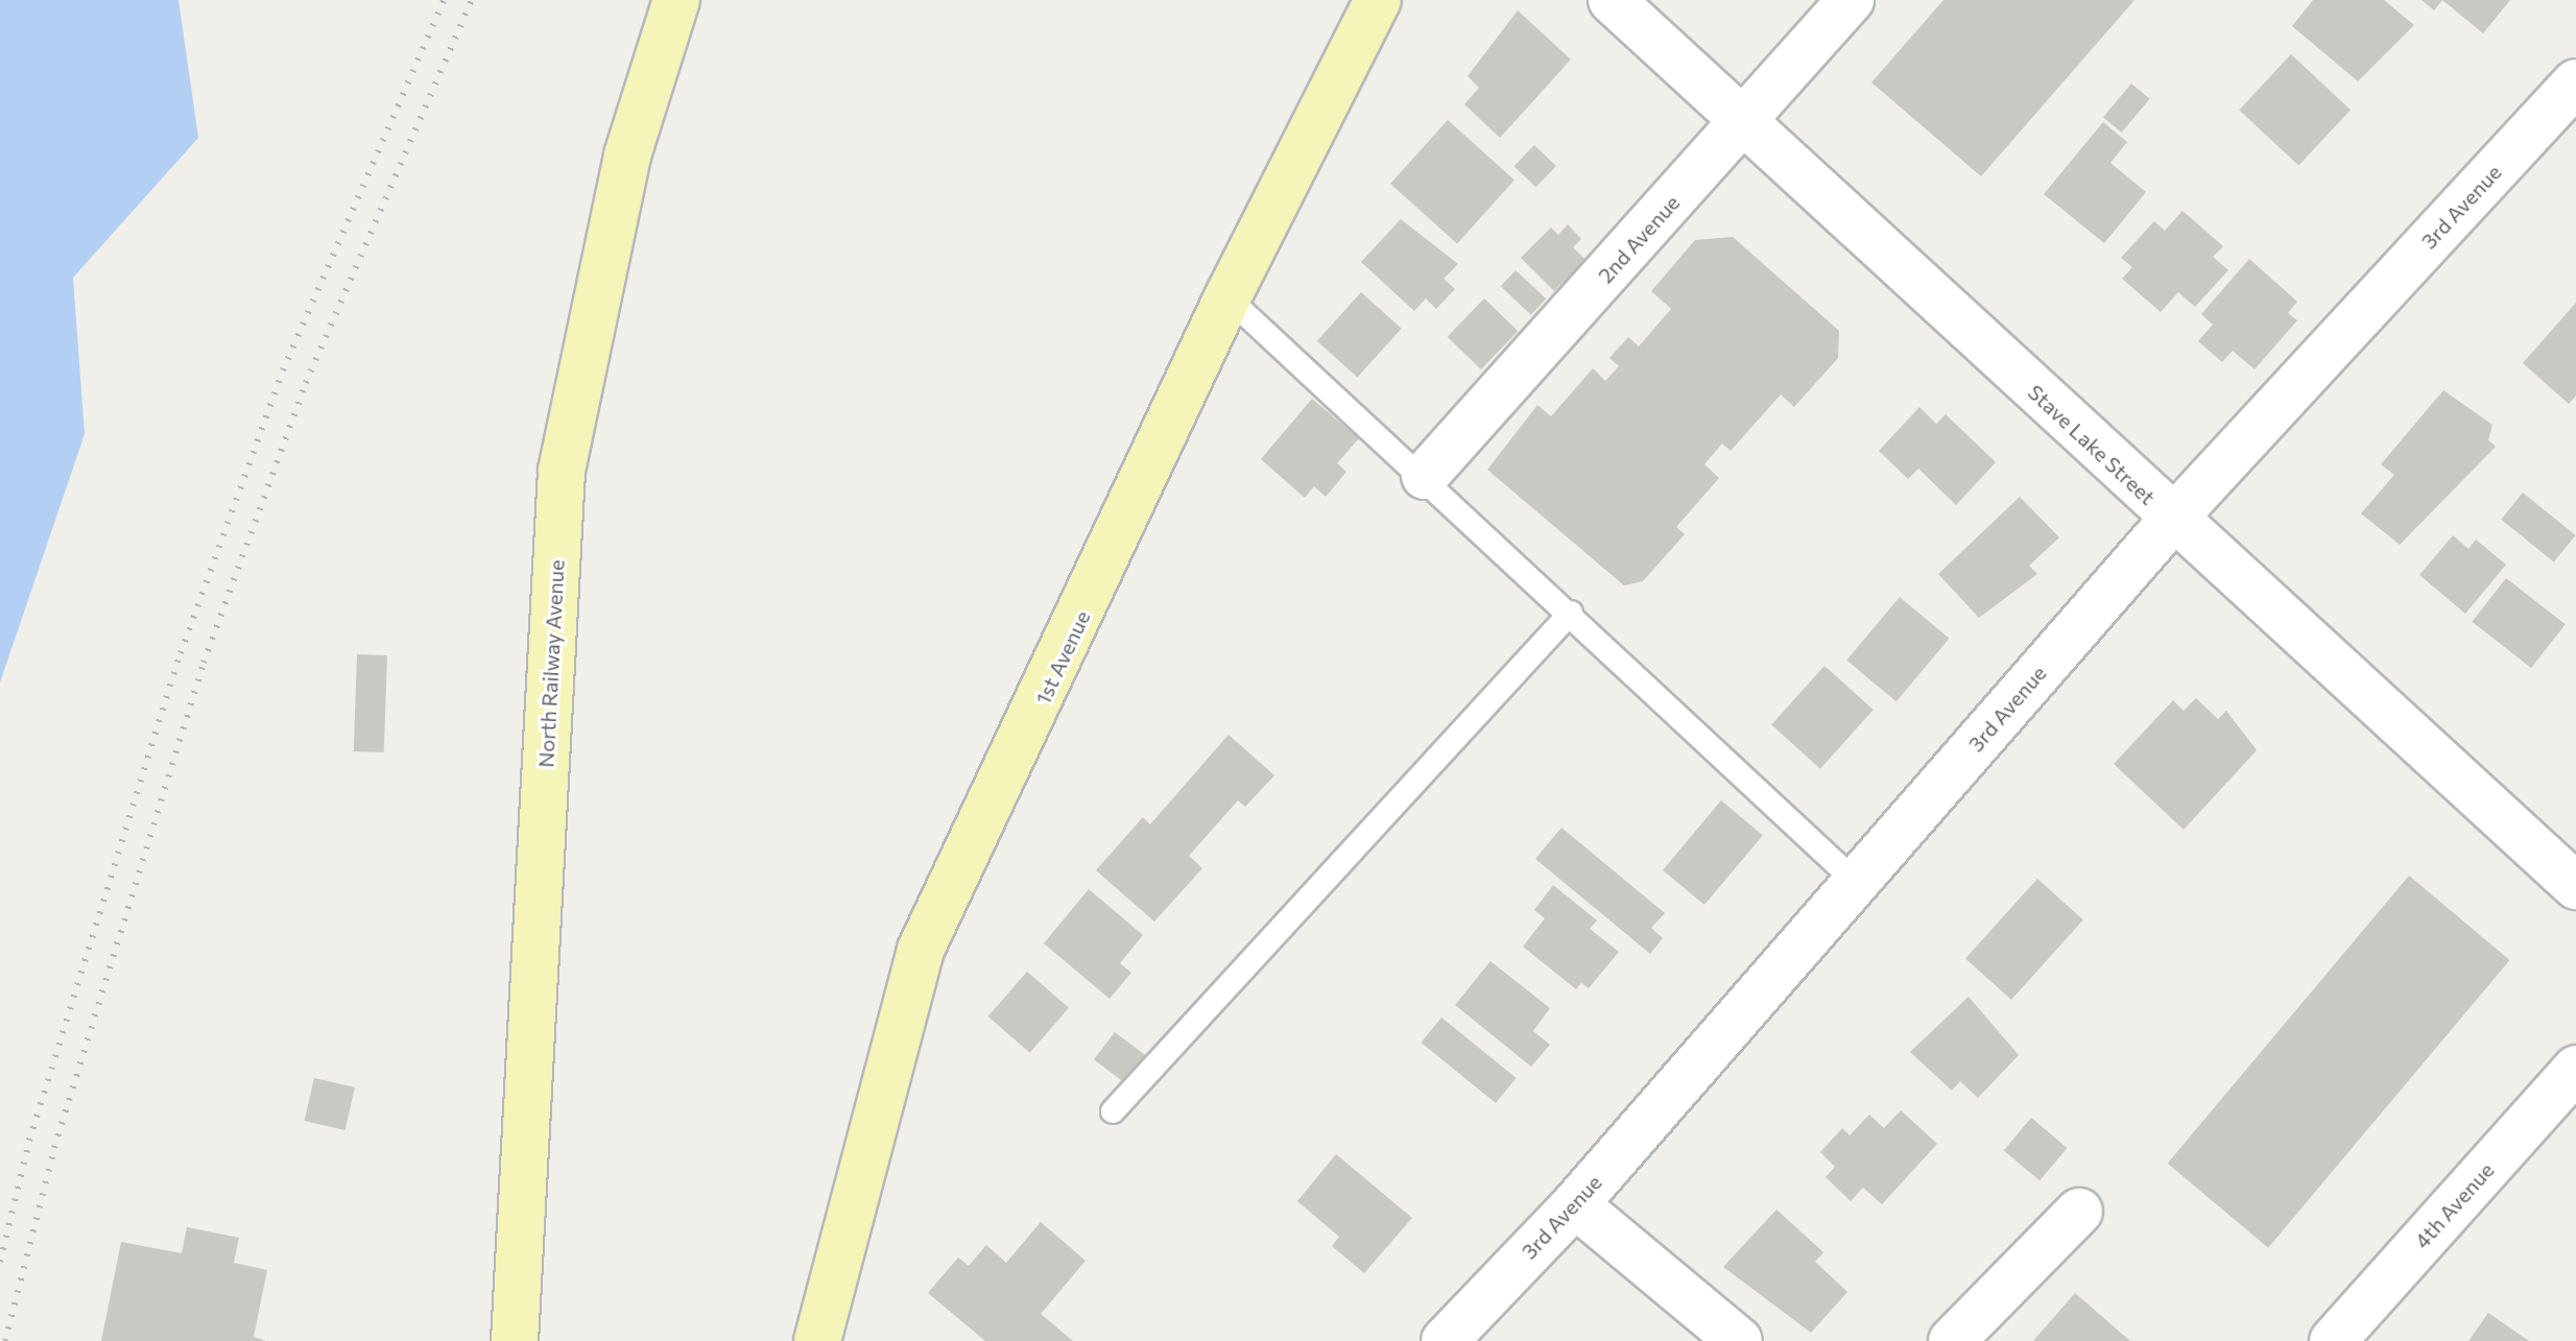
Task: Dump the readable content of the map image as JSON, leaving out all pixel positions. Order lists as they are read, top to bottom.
{
  "streets": {
    "main road": ["1st Avenue", "North Railway Avenue"],
    "street": [
      "3rd Avenue",
      "2nd Avenue",
      "Stave Lake Street",
      "4th Avenue"
    ]
  },
  "crossings": [
    ["3rd Avenue", "Stave Lake Street"],
    ["2nd Avenue", "Stave Lake Street"]
  ]
}
